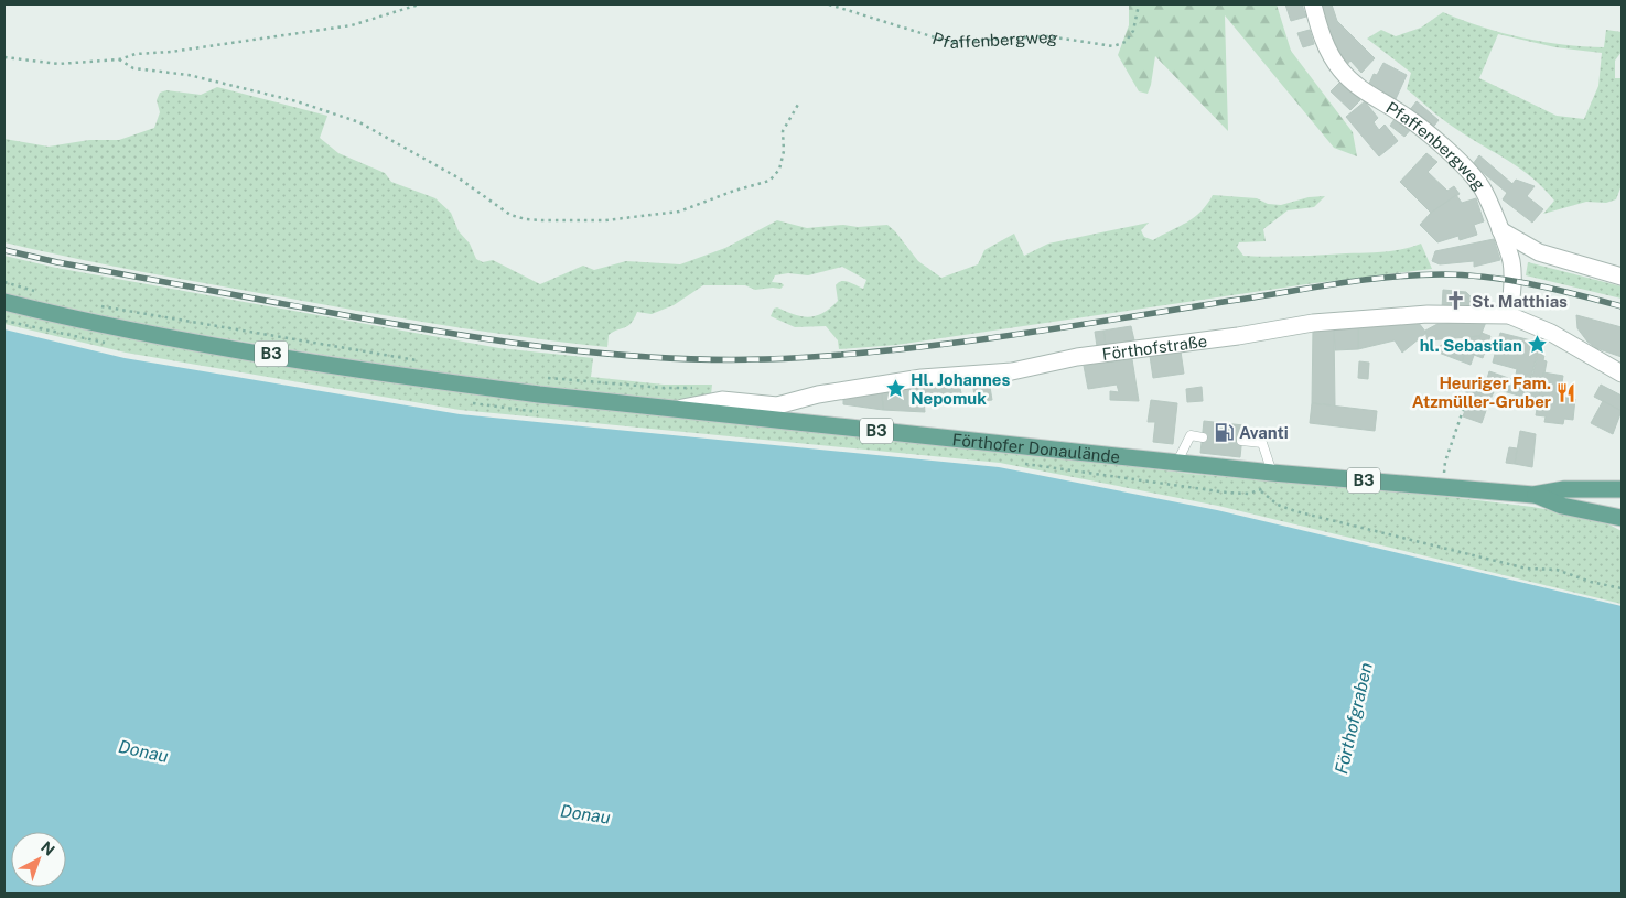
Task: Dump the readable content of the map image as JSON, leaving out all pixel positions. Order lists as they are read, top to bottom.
{
  "streets": {
    "main road": ["B3", "Förthofer Donaulände"],
    "street": ["Pfaffenbergweg", "Förthofstraße"]
  },
  "crossings": [
    ["Pfaffenbergweg", "Förthofstraße"],
    ["Förthofstraße", "Förthofer Donaulände"],
    ["B3", "Förthofer Donaulände"]
  ],
  "water": ["Förthofgraben", "Donau"],
  "places": {
    "church": ["St. Matthias"],
    "place": ["hl. Sebastian", "Hl. Johannes Nepomuk"],
    "restaurant": ["Heuriger Fam. Atzmüller-Gruber"],
    "fuel station": ["Avanti"]
  },
  "north": "top right"
}
